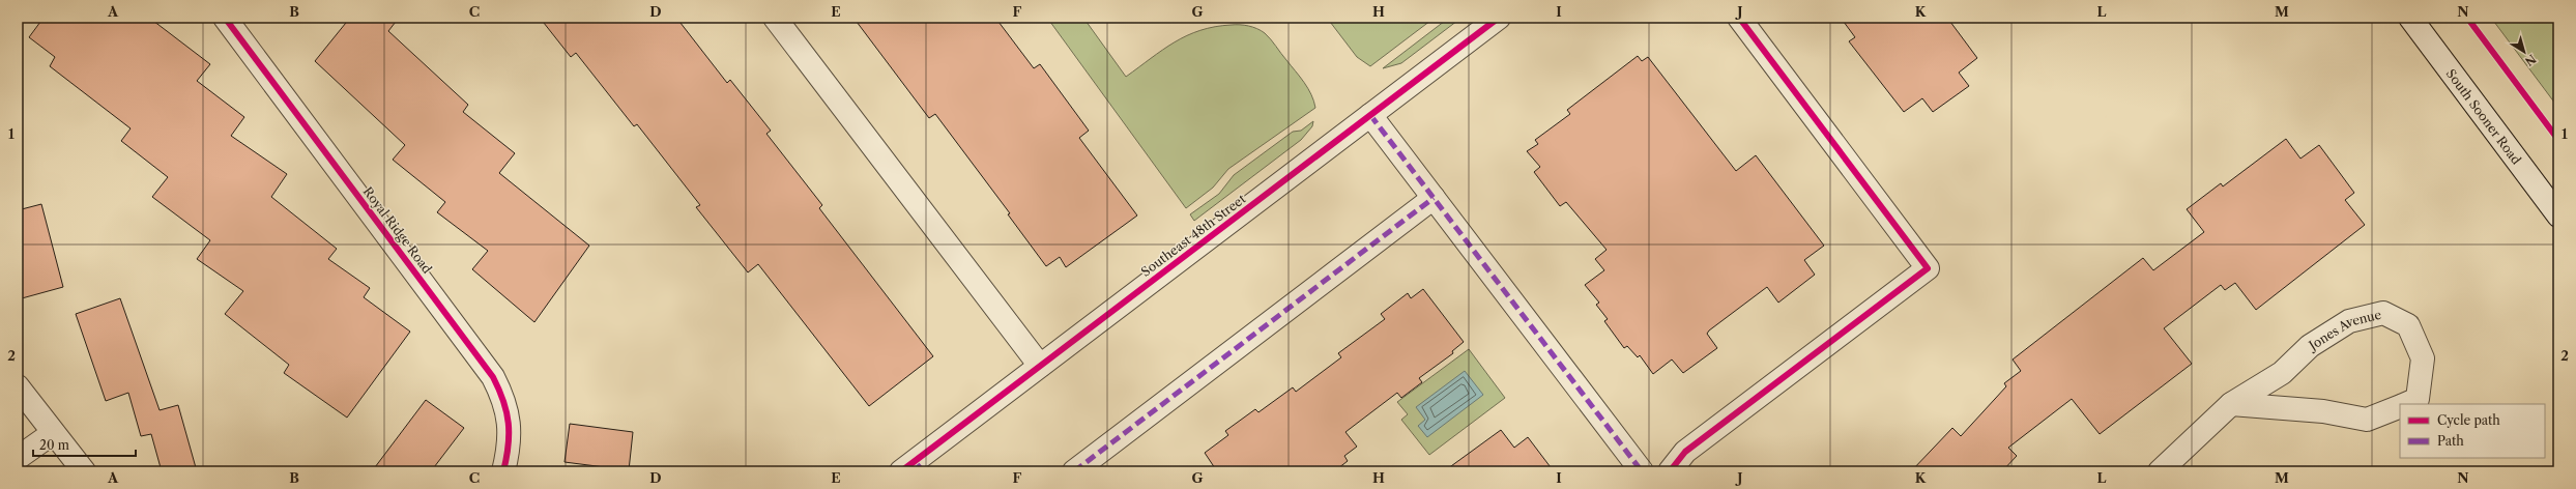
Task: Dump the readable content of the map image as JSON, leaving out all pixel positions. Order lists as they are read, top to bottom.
{
  "streets": {
    "street": [
      "South Sooner Road",
      "Royal Ridge Road",
      "Southeast 48th Street",
      "Jones Avenue"
    ]
  },
  "legend": ["Cycle path", "Path"],
  "scale_bar": "20 m",
  "north": "bottom right",
  "grid": {
    "columns": [
      "A",
      "B",
      "C",
      "D",
      "E",
      "F",
      "G",
      "H",
      "I",
      "J",
      "K",
      "L",
      "M",
      "N"
    ],
    "rows": ["1", "2"]
  }
}
